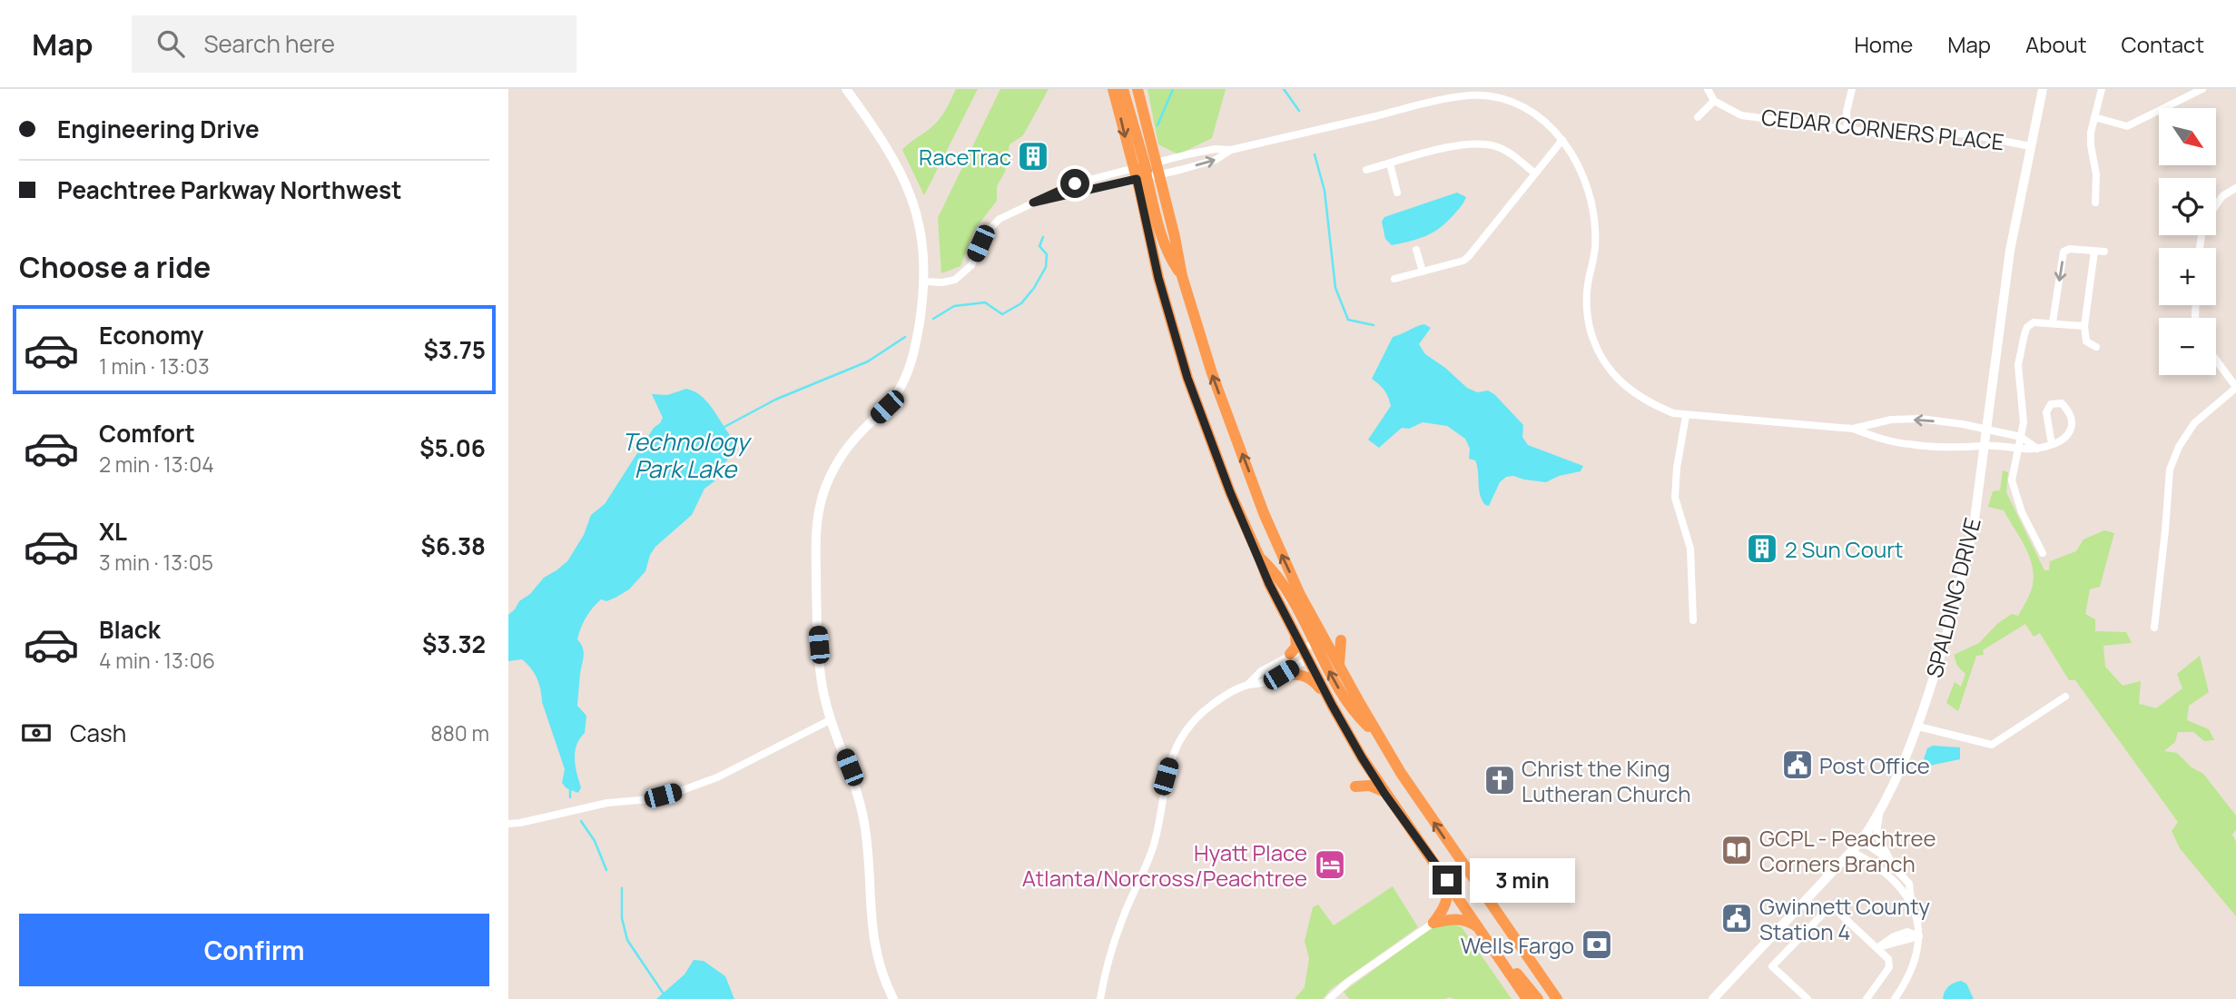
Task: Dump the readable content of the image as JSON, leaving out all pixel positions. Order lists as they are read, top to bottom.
{
  "streets": {
    "main road": ["SPALDING DRIVE"],
    "street": ["CEDAR CORNERS PLACE"]
  },
  "crossings": [
    ["CEDAR CORNERS PLACE", "SPALDING DRIVE"]
  ],
  "water": ["Technology Park Lake"],
  "places": {
    "building": ["RaceTrac", "2 Sun Court"],
    "public building": ["Post Office", "Gwinnett County Station 4"],
    "church": ["Christ the King Lutheran Church"],
    "library": ["GCPL - Peachtree Corners Branch"],
    "hotel": ["Hyatt Place Atlanta/Norcross/Peachtree"],
    "bank": ["Wells Fargo"]
  },
  "north": "bottom right",
  "page": {
    "header": "Map",
    "search": "Search here",
    "nav": [
      "Home",
      "Map",
      "About",
      "Contact"
    ],
    "banner": ["Engineering Drive", "Peachtree Parkway Northwest"],
    "map_buttons": ["+", "−"],
    "heading": "Choose a ride",
    "list": [
      {
        "name": "Economy",
        "note": "1 min · 13:03",
        "value": "$3.75"
      },
      {
        "name": "Comfort",
        "note": "2 min · 13:04",
        "value": "$5.06"
      },
      {
        "name": "XL",
        "note": "3 min · 13:05",
        "value": "$6.38"
      },
      {
        "name": "Black",
        "note": "4 min · 13:06",
        "value": "$3.32"
      }
    ],
    "pay": ["Cash", "880 m"],
    "bubble": "3 min",
    "buttons": "Confirm"
  }
}
